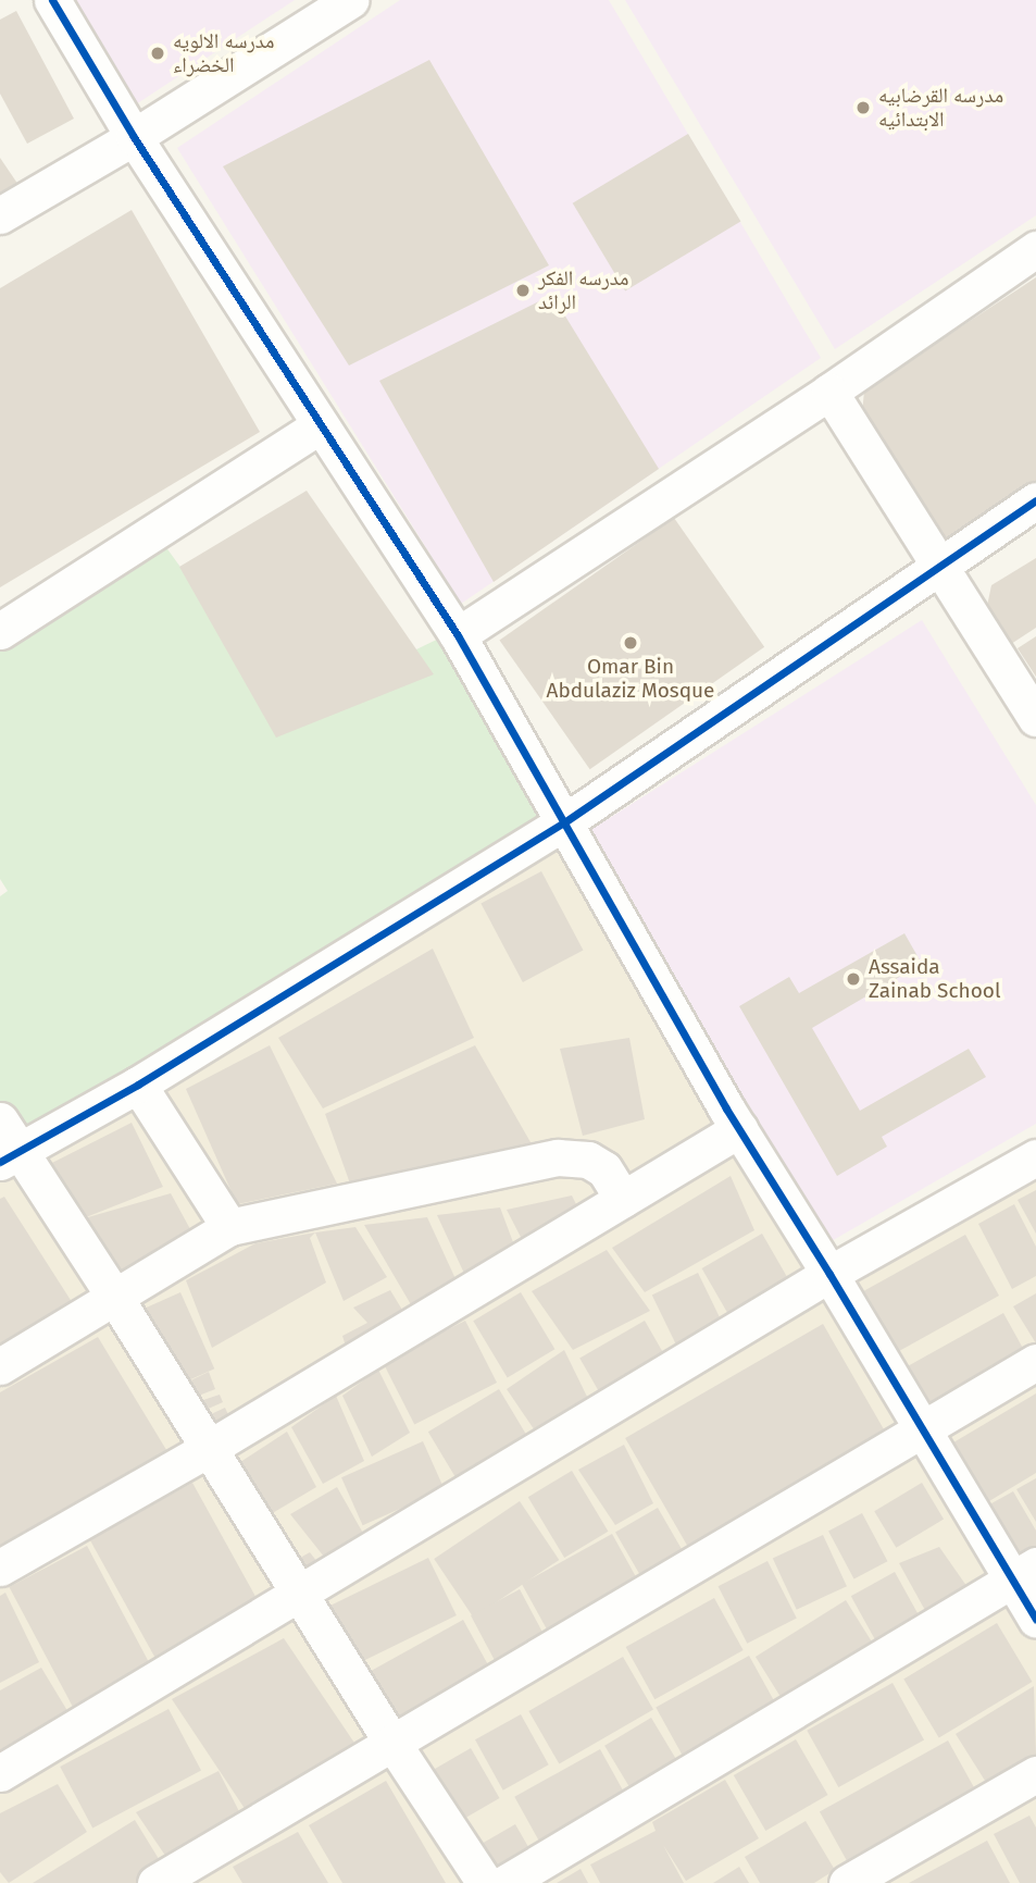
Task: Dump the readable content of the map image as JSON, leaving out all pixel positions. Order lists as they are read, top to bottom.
{
  "places": [
    "مدرسه الالويه الخضراء",
    "مدرسه القرضابيه الابتدائيه",
    "مدرسه الفكر الرائد",
    "Omar Bin Abdulaziz Mosque",
    "Assaida Zainab School"
  ]
}
